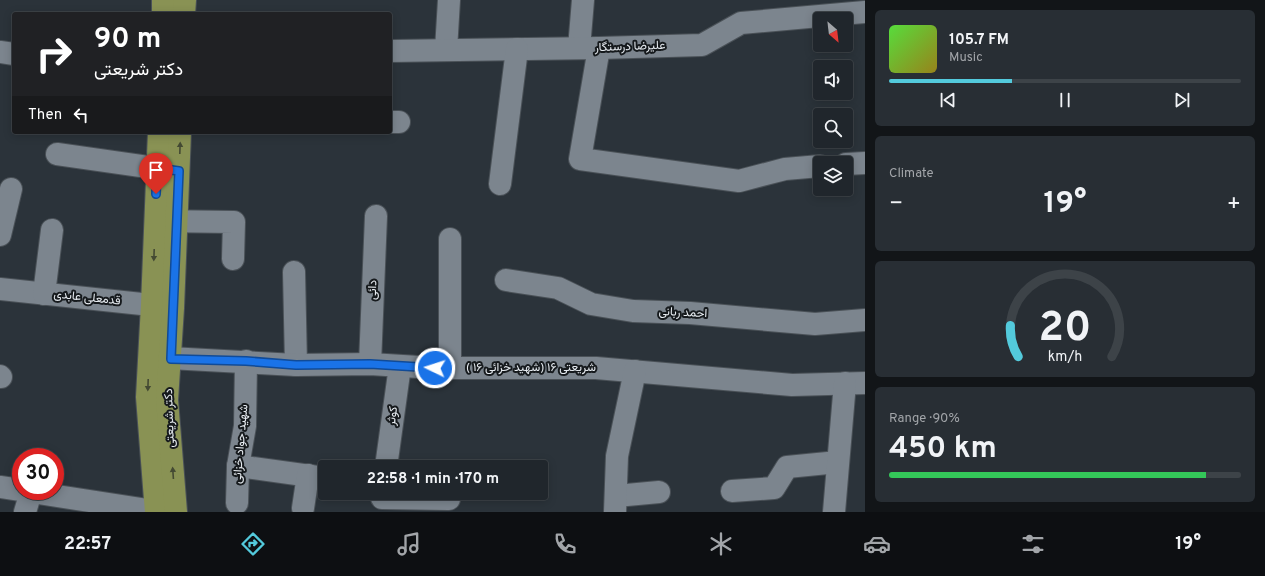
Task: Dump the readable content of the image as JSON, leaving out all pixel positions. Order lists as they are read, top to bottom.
{
  "streets": {
    "main road": ["دکتر شریعتی"],
    "street": [
      "علیرضا درستگار",
      "دائی",
      "قدمعلی عابدی",
      "احمد ربانی",
      "شریعتی ۱۶ (شهید خزائی ۱۶ )",
      "کوثر",
      "شهید جواد خزائی"
    ]
  },
  "crossings": [
    ["دائی", "شریعتی ۱۶ (شهید خزائی ۱۶ )"],
    ["قدمعلی عابدی", "دکتر شریعتی"],
    ["شریعتی ۱۶ (شهید خزائی ۱۶ )", "کوثر"],
    ["شریعتی ۱۶ (شهید خزائی ۱۶ )", "دکتر شریعتی"],
    ["شریعتی ۱۶ (شهید خزائی ۱۶ )", "شهید جواد خزائی"]
  ],
  "north": "bottom right",
  "page": {
    "turn": ["90 m", "دکتر شریعتی"],
    "song": ["105.7 FM", "Music"],
    "then": "Then",
    "tile": [
      "Climate",
      ["Range · 90%", "450 km"]
    ],
    "heat": ["−", "19°", "+"],
    "limit": "30",
    "trip": "22:58 · 1 min · 170 m",
    "tabs": ["22:57", "19°"],
    "gauge": ["20", "km/h"]
  }
}
